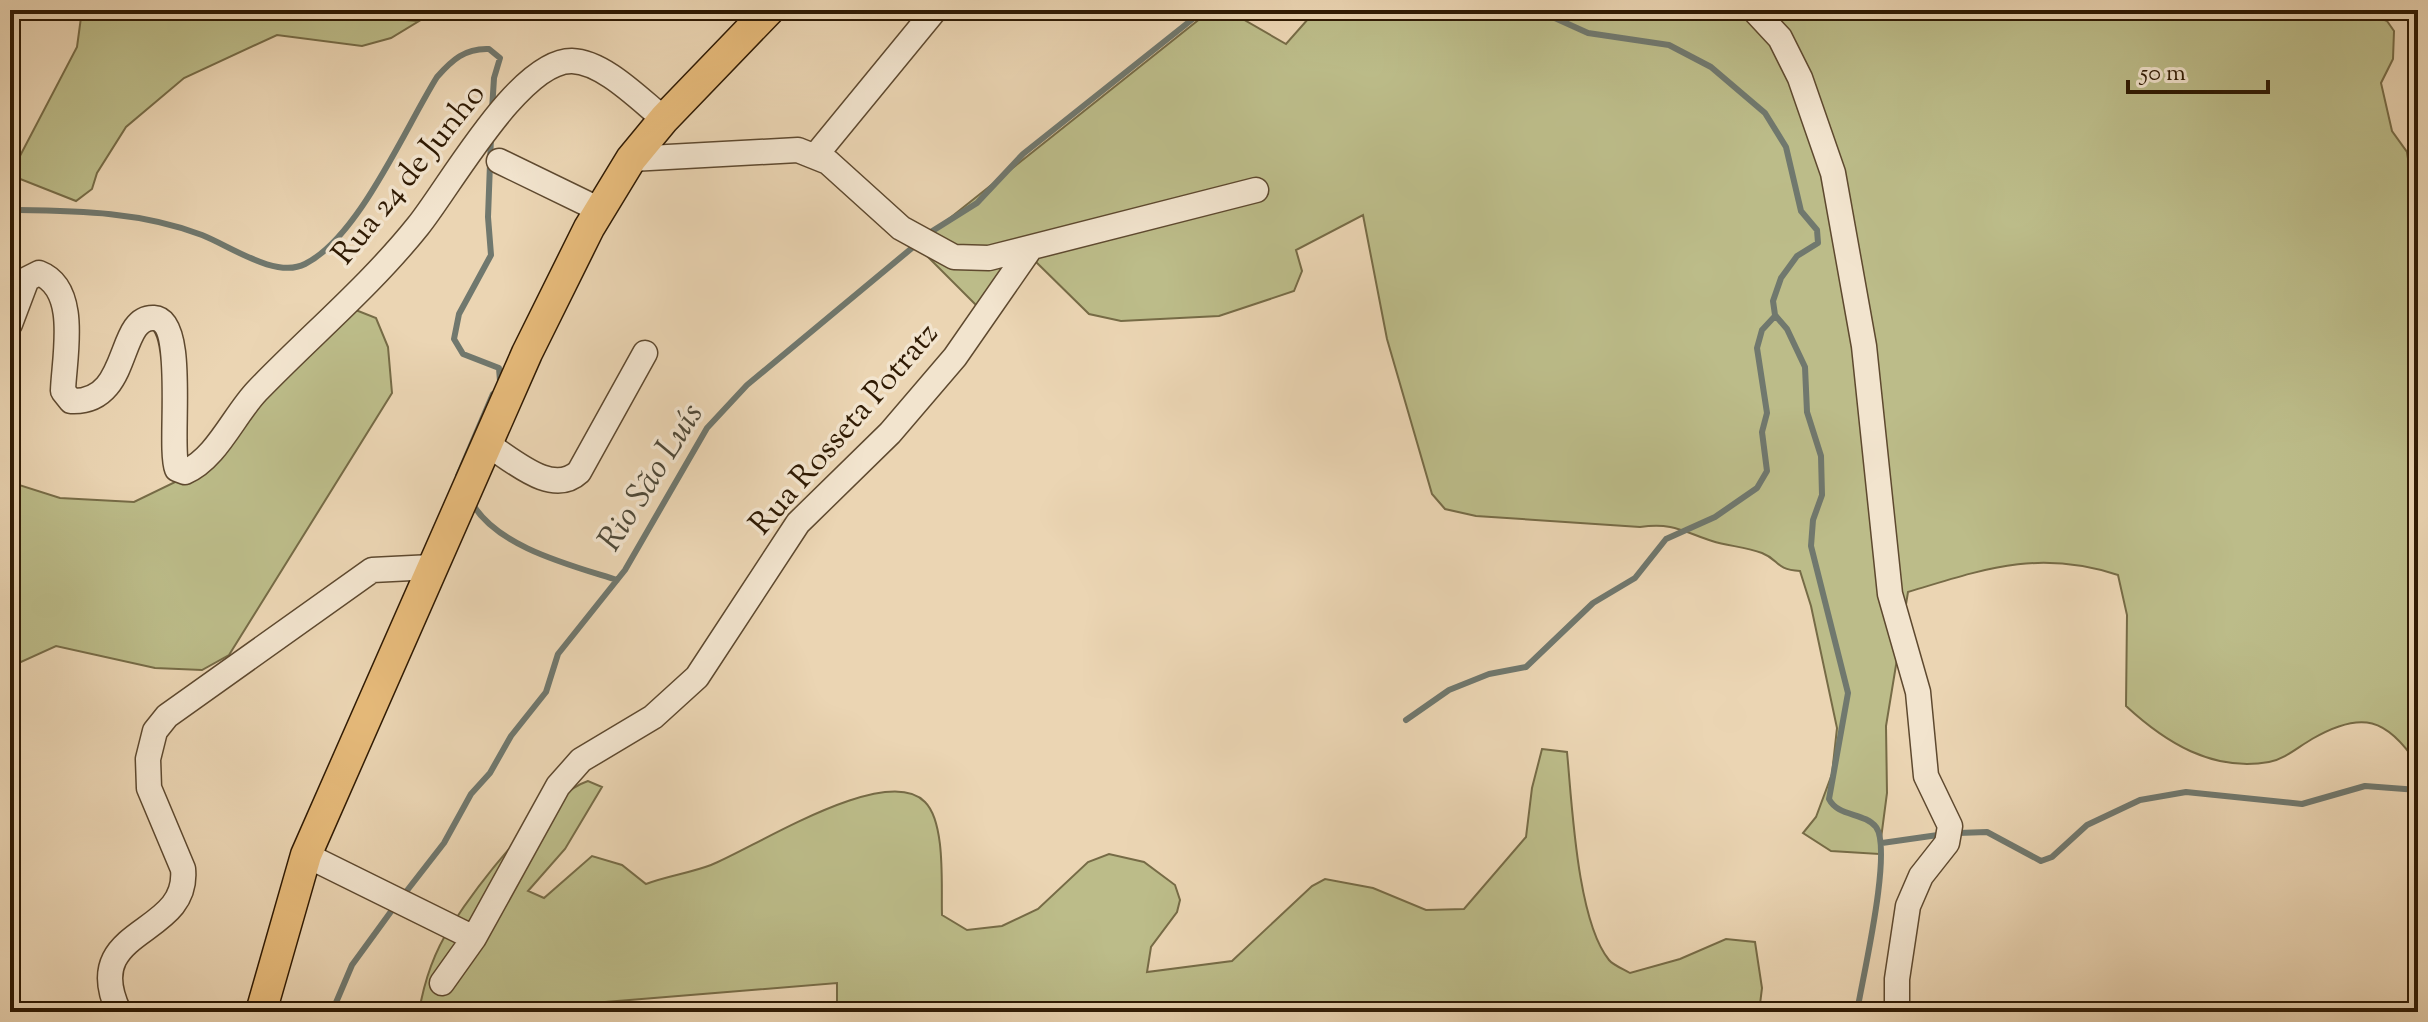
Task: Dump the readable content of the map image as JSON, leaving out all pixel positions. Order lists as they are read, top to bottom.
{
  "streets": {
    "street": ["Rua 24 de Junho", "Rua Rosseta Potratz"]
  },
  "water": ["Rio São Luís"],
  "scale_bar": "50 m"
}
